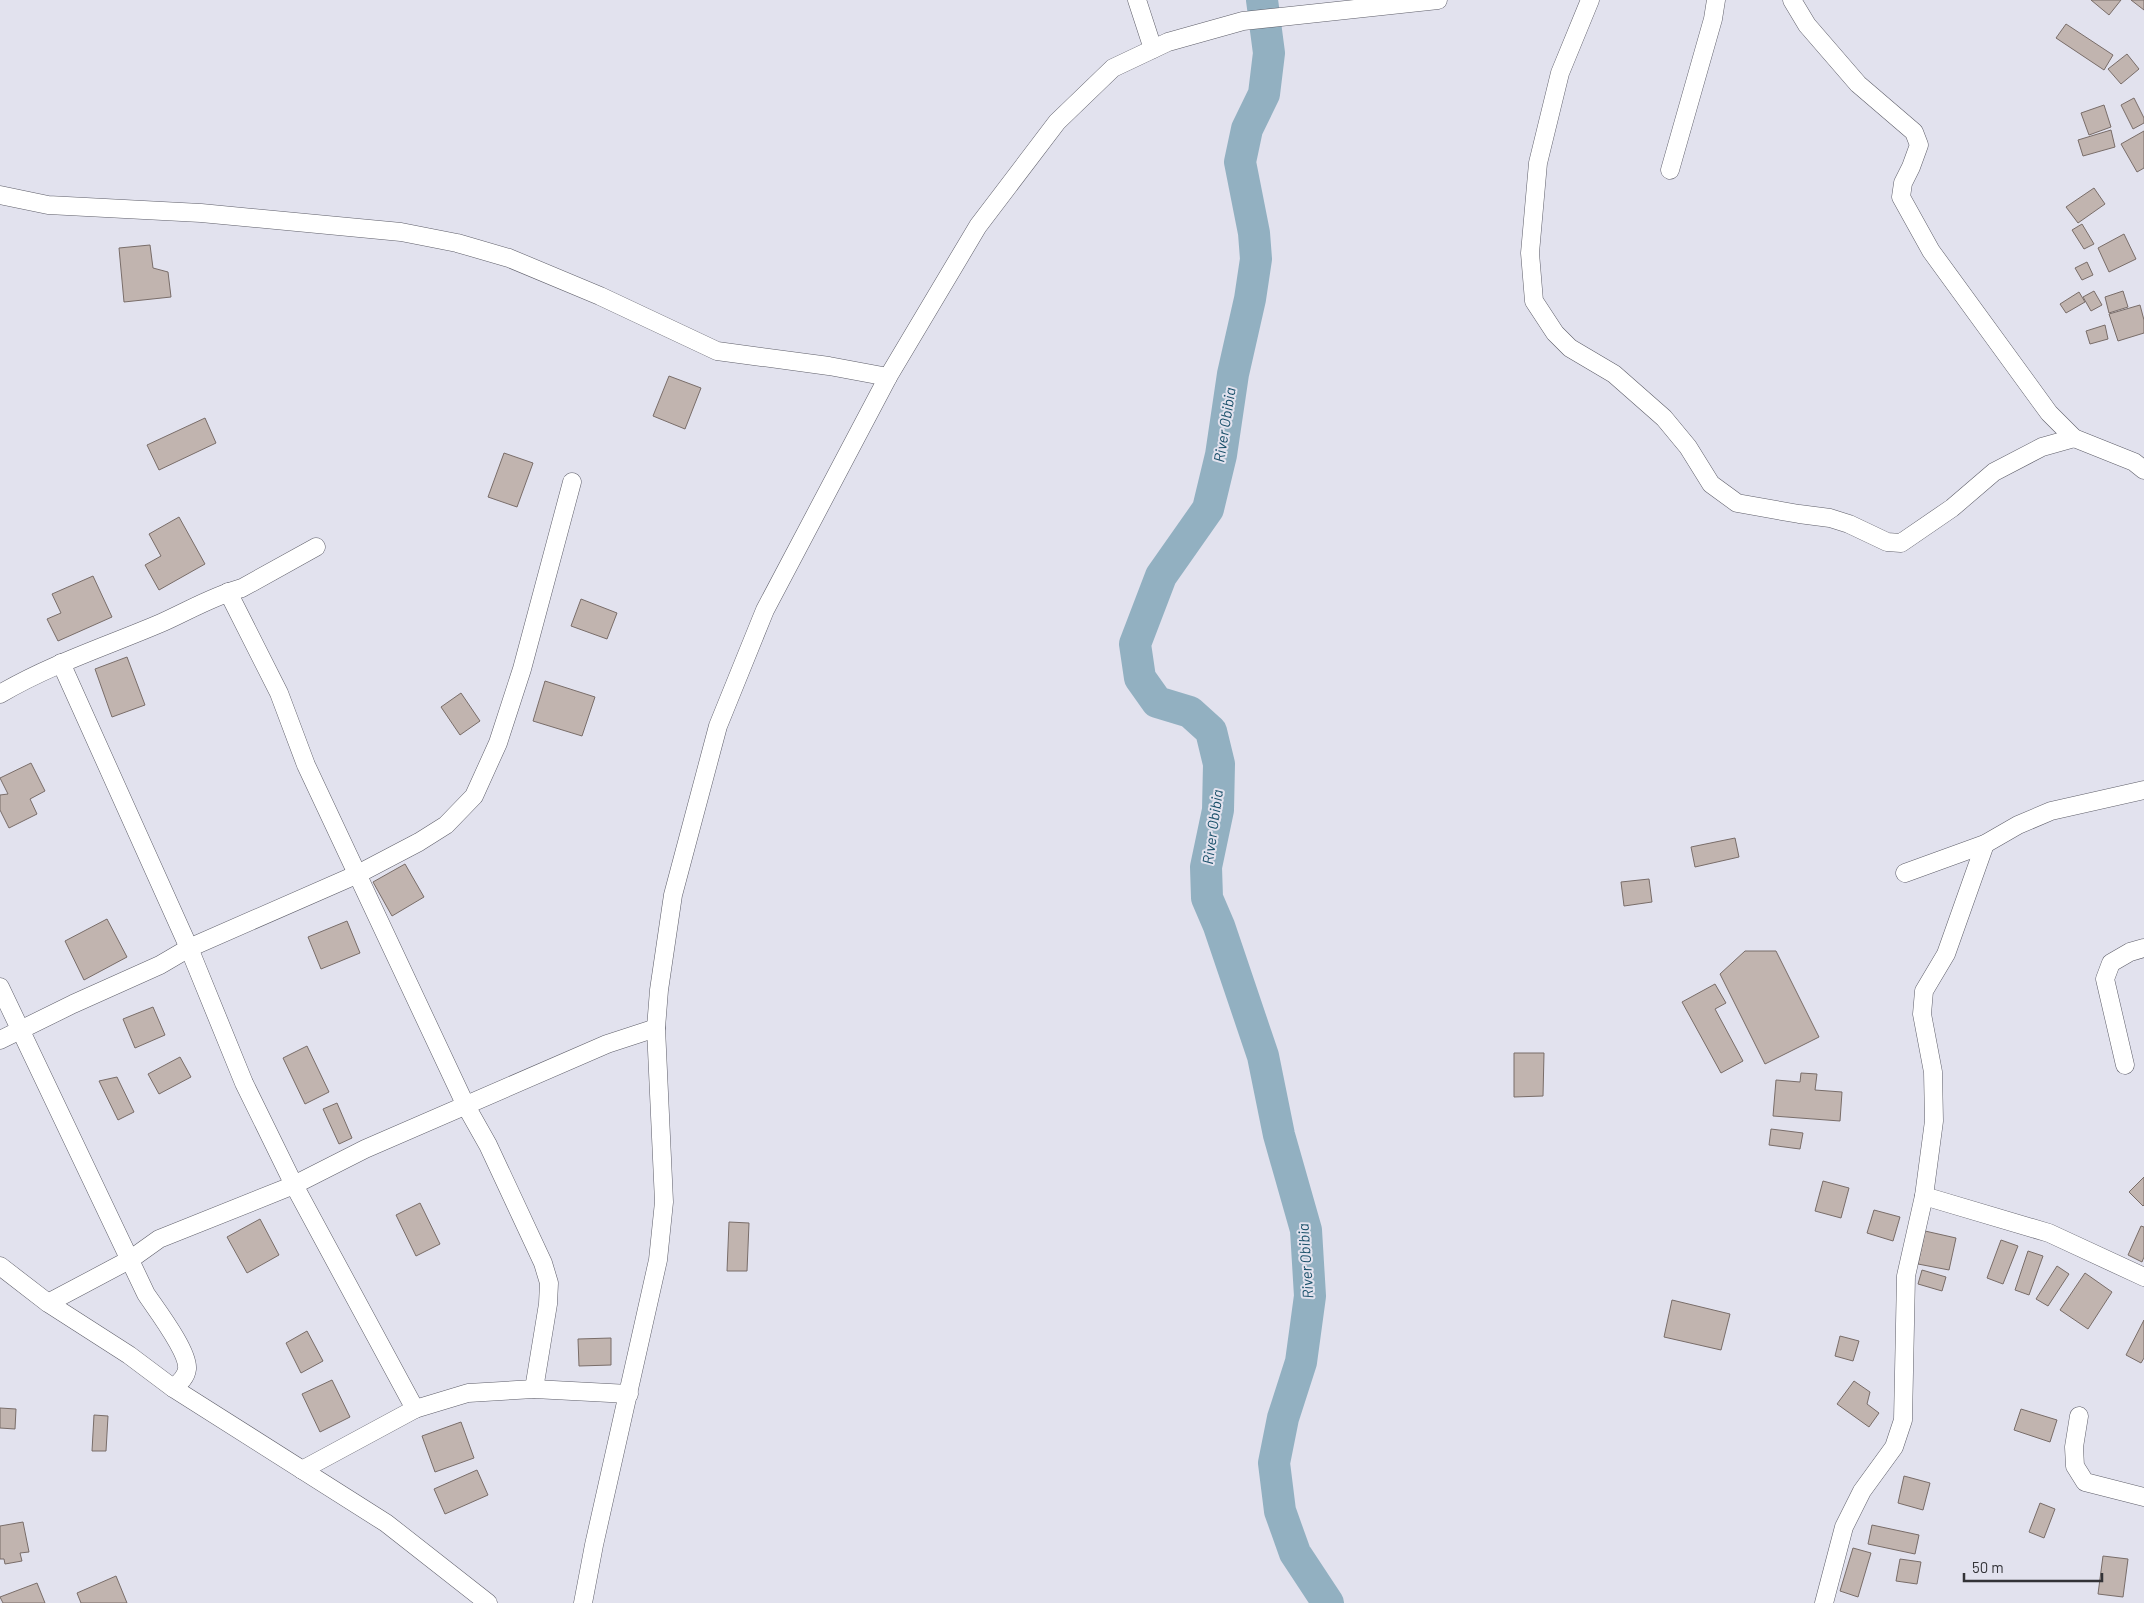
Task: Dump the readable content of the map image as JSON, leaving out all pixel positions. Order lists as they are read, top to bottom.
{
  "water": ["River Obibia"],
  "scale_bar": "50 m"
}
